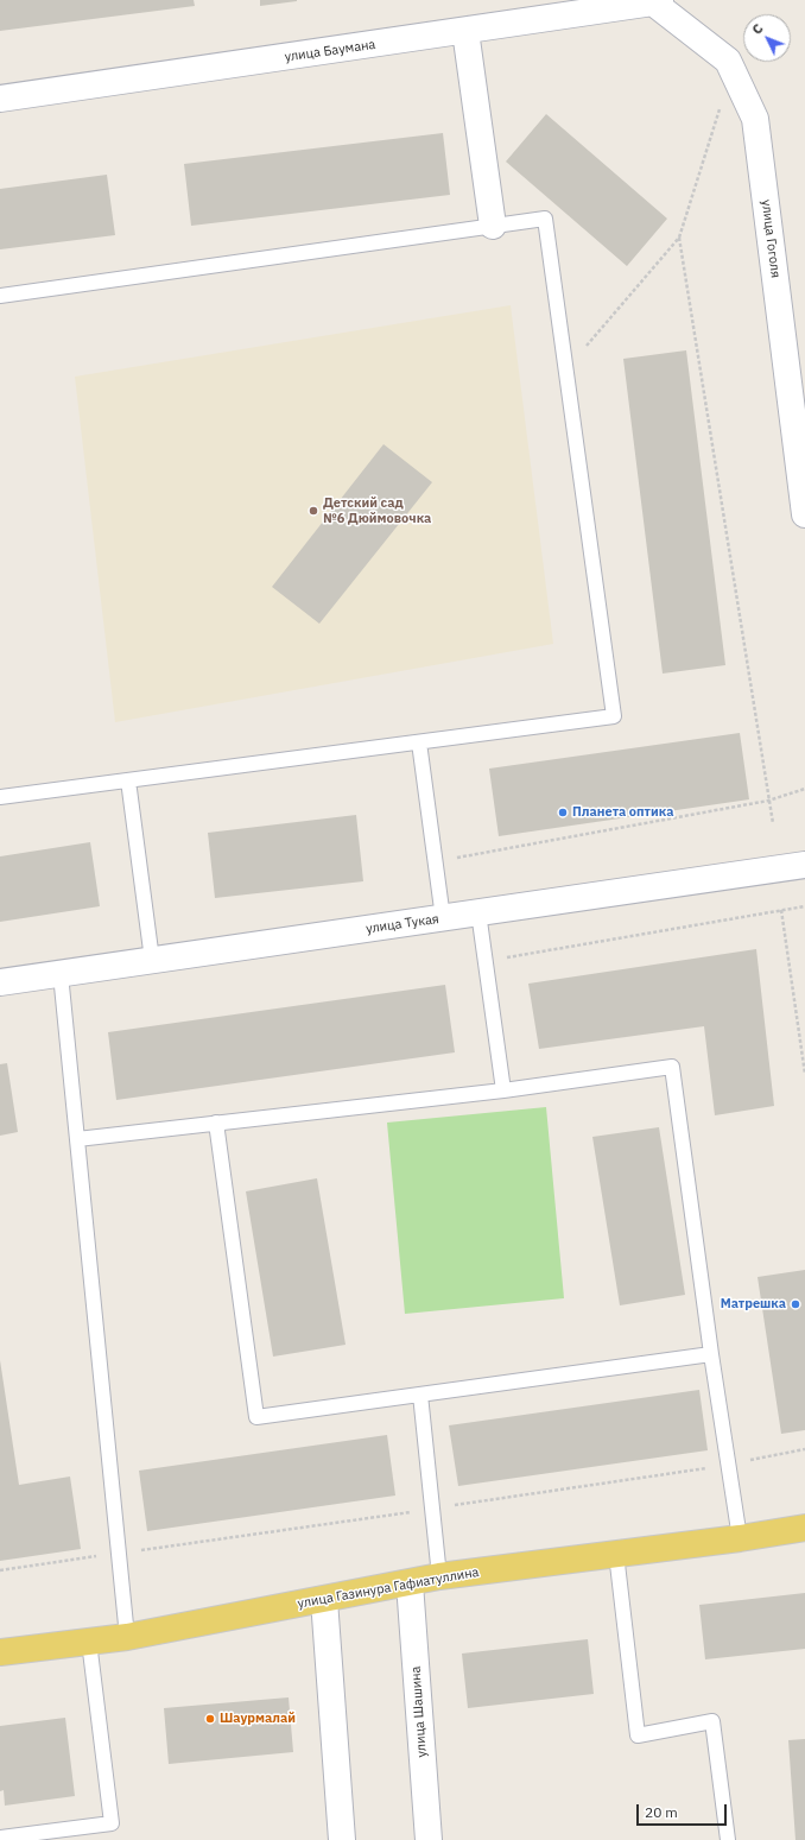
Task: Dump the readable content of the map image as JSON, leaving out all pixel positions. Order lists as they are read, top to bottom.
{
  "streets": {
    "main road": ["улица Газинура Гафиатуллина"],
    "street": [
      "улица Баумана",
      "улица Гоголя",
      "улица Тукая",
      "улица Шашина"
    ]
  },
  "crossings": [
    ["улица Баумана", "улица Гоголя"],
    ["улица Газинура Гафиатуллина", "улица Шашина"]
  ],
  "places": [
    "Детский сад №6 Дюймовочка",
    "Планета оптика",
    "Матрешка",
    "Шаурмалай"
  ],
  "scale_bar": "20 m",
  "north": "top left"
}
